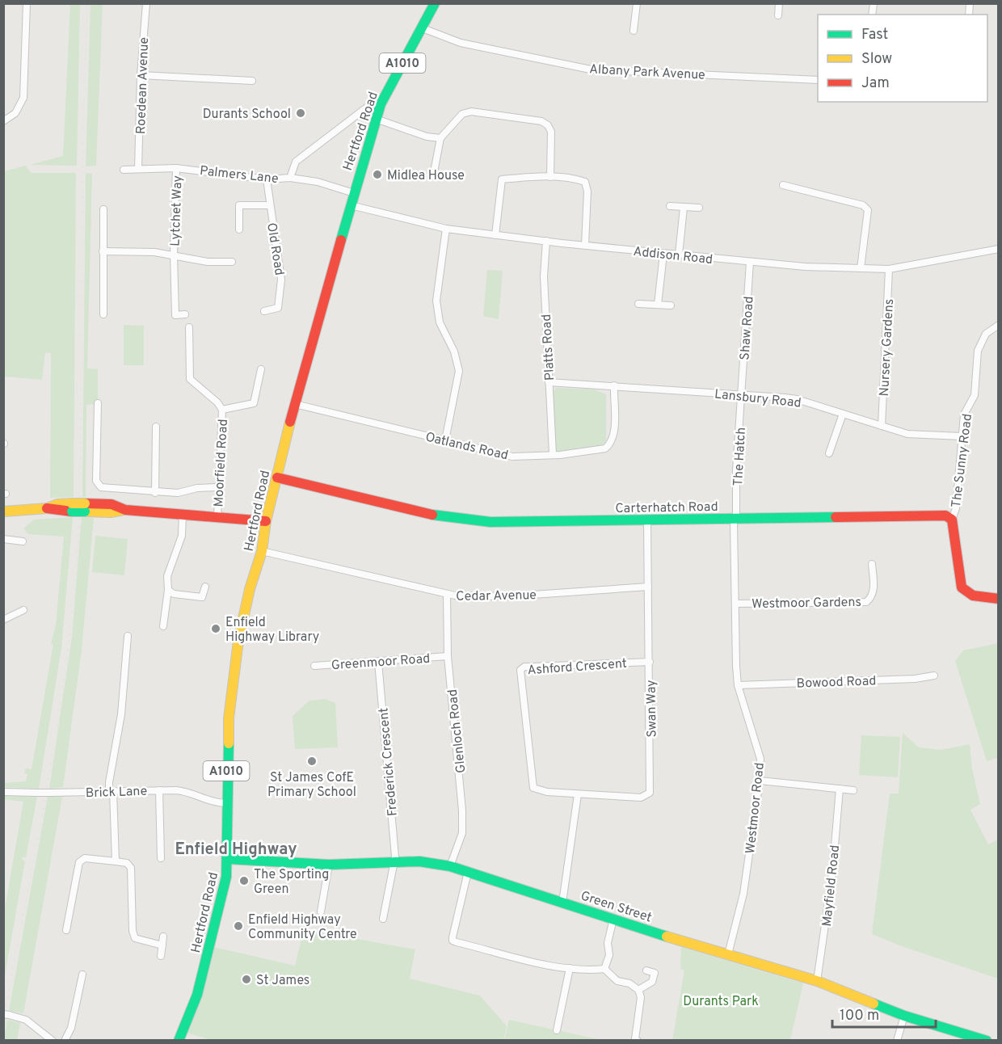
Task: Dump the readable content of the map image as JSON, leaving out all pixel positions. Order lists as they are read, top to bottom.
{
  "streets": {
    "street": [
      "A1010",
      "Albany Park Avenue",
      "Roedean Avenue",
      "Hertford Road",
      "Palmers Lane",
      "Lytchet Way",
      "Old Road",
      "Addison Road",
      "Shaw Road",
      "Platts Road",
      "Nursery Gardens",
      "Lansbury Road",
      "Oatlands Road",
      "The Hatch",
      "The Sunny Road",
      "Moorfield Road",
      "Carterhatch Road",
      "Cedar Avenue",
      "Westmoor Gardens",
      "Greenmoor Road",
      "Ashford Crescent",
      "Bowood Road",
      "Swan Way",
      "Glenloch Road",
      "Frederick Crescent",
      "Brick Lane",
      "Westmoor Road",
      "Mayfield Road",
      "Green Street"
    ]
  },
  "crossings": [
    ["Albany Park Avenue", "Hertford Road"],
    ["Roedean Avenue", "Palmers Lane"],
    ["Hertford Road", "Palmers Lane"],
    ["Hertford Road", "Addison Road"],
    ["Hertford Road", "Oatlands Road"],
    ["Hertford Road", "Carterhatch Road"],
    ["Hertford Road", "Cedar Avenue"],
    ["Hertford Road", "Brick Lane"],
    ["Hertford Road", "Green Street"],
    ["Palmers Lane", "Lytchet Way"],
    ["Palmers Lane", "Old Road"],
    ["Addison Road", "Shaw Road"],
    ["Addison Road", "Platts Road"],
    ["Addison Road", "Nursery Gardens"],
    ["Shaw Road", "Lansbury Road"],
    ["Shaw Road", "The Hatch"],
    ["Platts Road", "Lansbury Road"],
    ["Platts Road", "Oatlands Road"],
    ["Nursery Gardens", "Lansbury Road"],
    ["Lansbury Road", "Oatlands Road"],
    ["Lansbury Road", "The Hatch"],
    ["Lansbury Road", "The Sunny Road"],
    ["The Hatch", "Carterhatch Road"],
    ["The Hatch", "Westmoor Road"],
    ["The Sunny Road", "Carterhatch Road"],
    ["Carterhatch Road", "Swan Way"],
    ["Carterhatch Road", "Westmoor Road"],
    ["Cedar Avenue", "Swan Way"],
    ["Cedar Avenue", "Glenloch Road"],
    ["Westmoor Gardens", "Westmoor Road"],
    ["Greenmoor Road", "Glenloch Road"],
    ["Greenmoor Road", "Frederick Crescent"],
    ["Ashford Crescent", "Swan Way"],
    ["Bowood Road", "Westmoor Road"],
    ["Glenloch Road", "Green Street"],
    ["Frederick Crescent", "Green Street"],
    ["Westmoor Road", "Green Street"],
    ["Mayfield Road", "Green Street"]
  ],
  "districts": ["Enfield Highway"],
  "parks": ["Durants Park"],
  "places": [
    "Durants School",
    "Midlea House",
    "Enfield Highway Library",
    "St James CofE Primary School",
    "The Sporting Green",
    "Enfield Highway Community Centre",
    "St James"
  ],
  "legend": ["Fast", "Slow", "Jam"],
  "scale_bar": "100 m"
}
